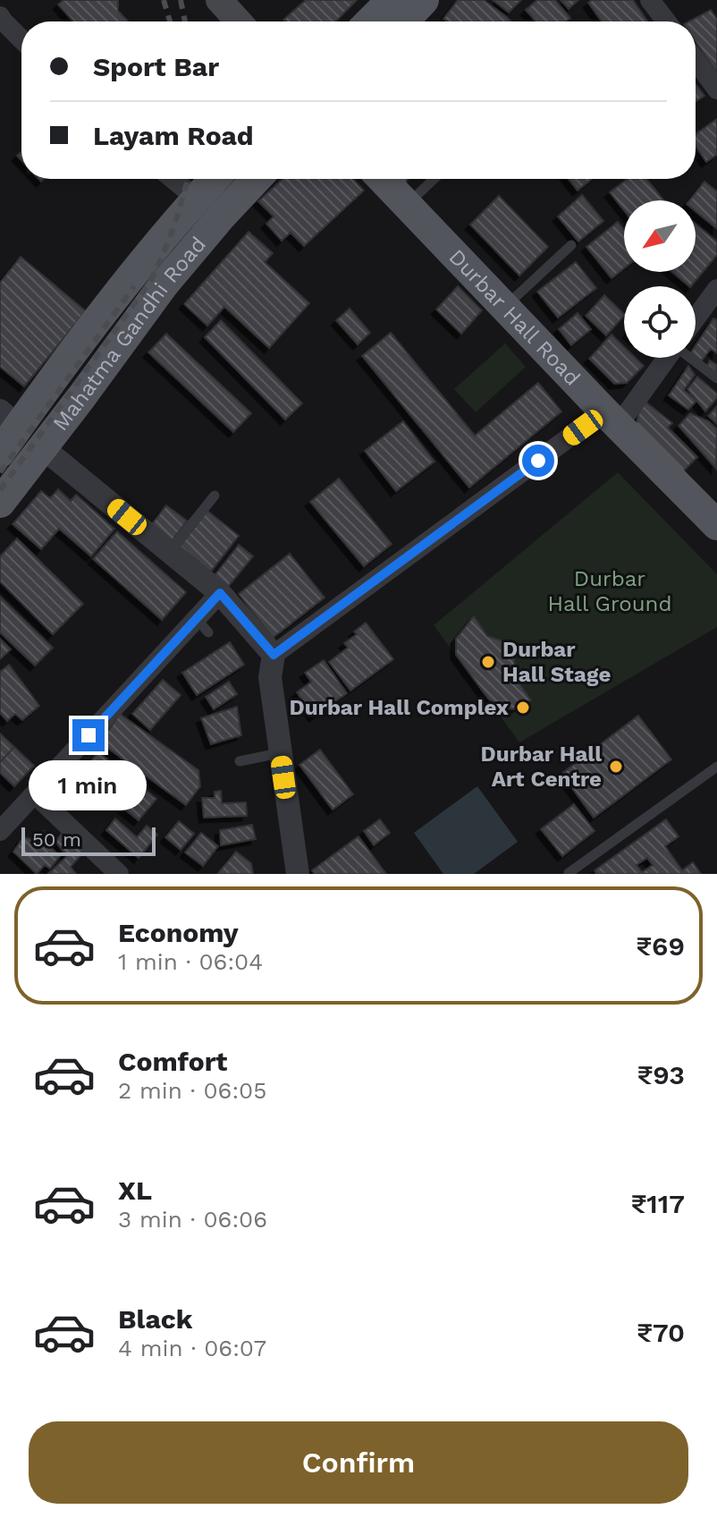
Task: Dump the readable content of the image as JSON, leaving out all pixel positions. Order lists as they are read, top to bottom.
{
  "streets": {
    "main road": ["Durbar Hall Road", "Mahatma Gandhi Road"]
  },
  "parks": ["Durbar Hall Ground"],
  "places": ["Durbar Hall Stage", "Durbar Hall Complex", "Durbar Hall Art Centre"],
  "scale_bar": "50 m",
  "north": "bottom left",
  "page": {
    "banner": ["Sport Bar", "Layam Road"],
    "bubble": "1 min",
    "scale": "50 m",
    "list": [
      {
        "name": "Economy",
        "note": "1 min · 06:04",
        "value": "₹69"
      },
      {
        "name": "Comfort",
        "note": "2 min · 06:05",
        "value": "₹93"
      },
      {
        "name": "XL",
        "note": "3 min · 06:06",
        "value": "₹117"
      },
      {
        "name": "Black",
        "note": "4 min · 06:07",
        "value": "₹70"
      }
    ],
    "buttons": "Confirm"
  }
}
